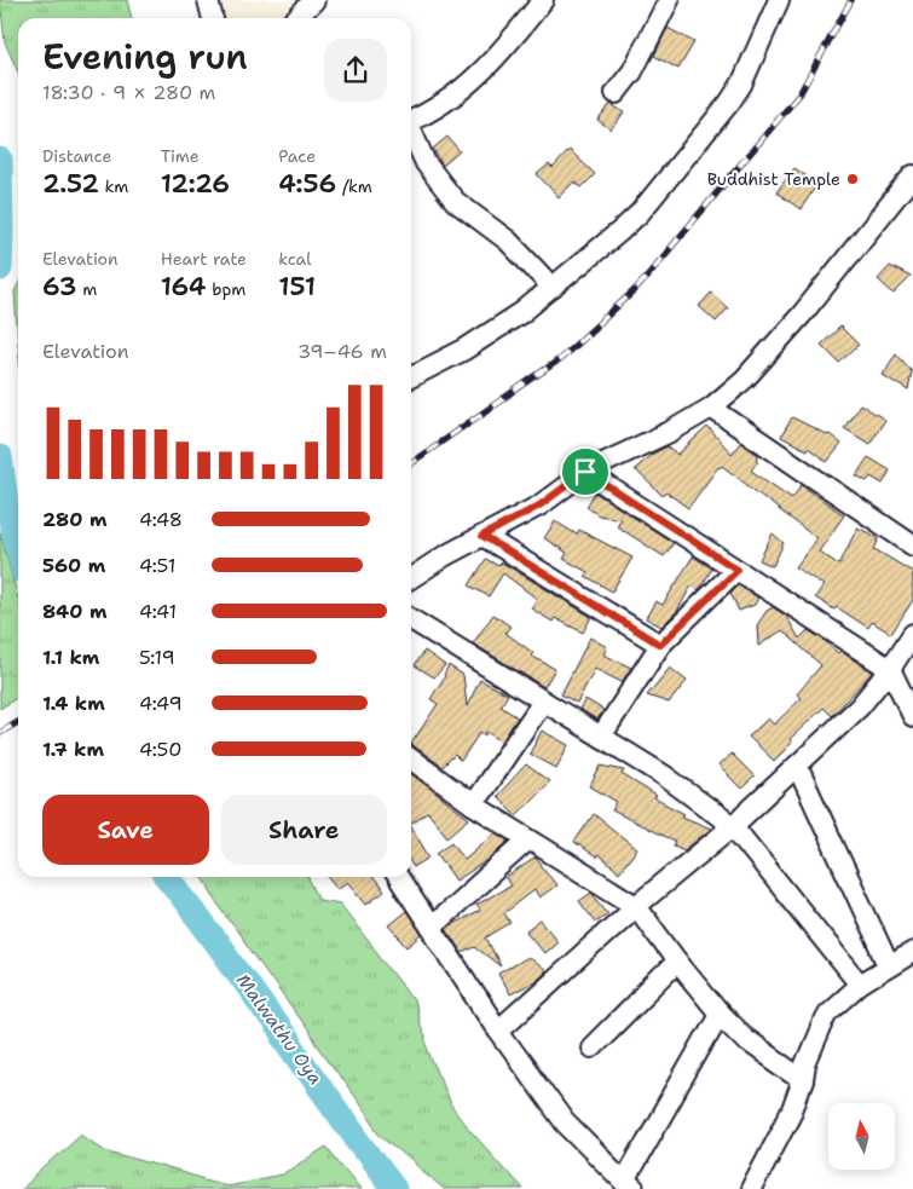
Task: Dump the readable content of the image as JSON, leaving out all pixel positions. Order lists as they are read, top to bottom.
{
  "water": ["Malwathu Oya"],
  "places": ["Buddhist Temple"],
  "north": "top",
  "page": {
    "heading": ["Evening run", "18:30 · 9 × 280 m"],
    "stats": [
      ["Distance", "2.52 km"],
      ["Time", "12:26"],
      ["Pace", "4:56 /km"],
      ["Elevation", "63 m"],
      ["Heart rate", "164 bpm"],
      ["kcal", "151"]
    ],
    "chart": ["Elevation", "39–46 m"],
    "list": [
      {
        "name": "280 m",
        "note": "4:48"
      },
      {
        "name": "560 m",
        "note": "4:51"
      },
      {
        "name": "840 m",
        "note": "4:41"
      },
      {
        "name": "1.1 km",
        "note": "5:19"
      },
      {
        "name": "1.4 km",
        "note": "4:49"
      },
      {
        "name": "1.7 km",
        "note": "4:50"
      }
    ],
    "buttons": ["Save", "Share"]
  }
}
